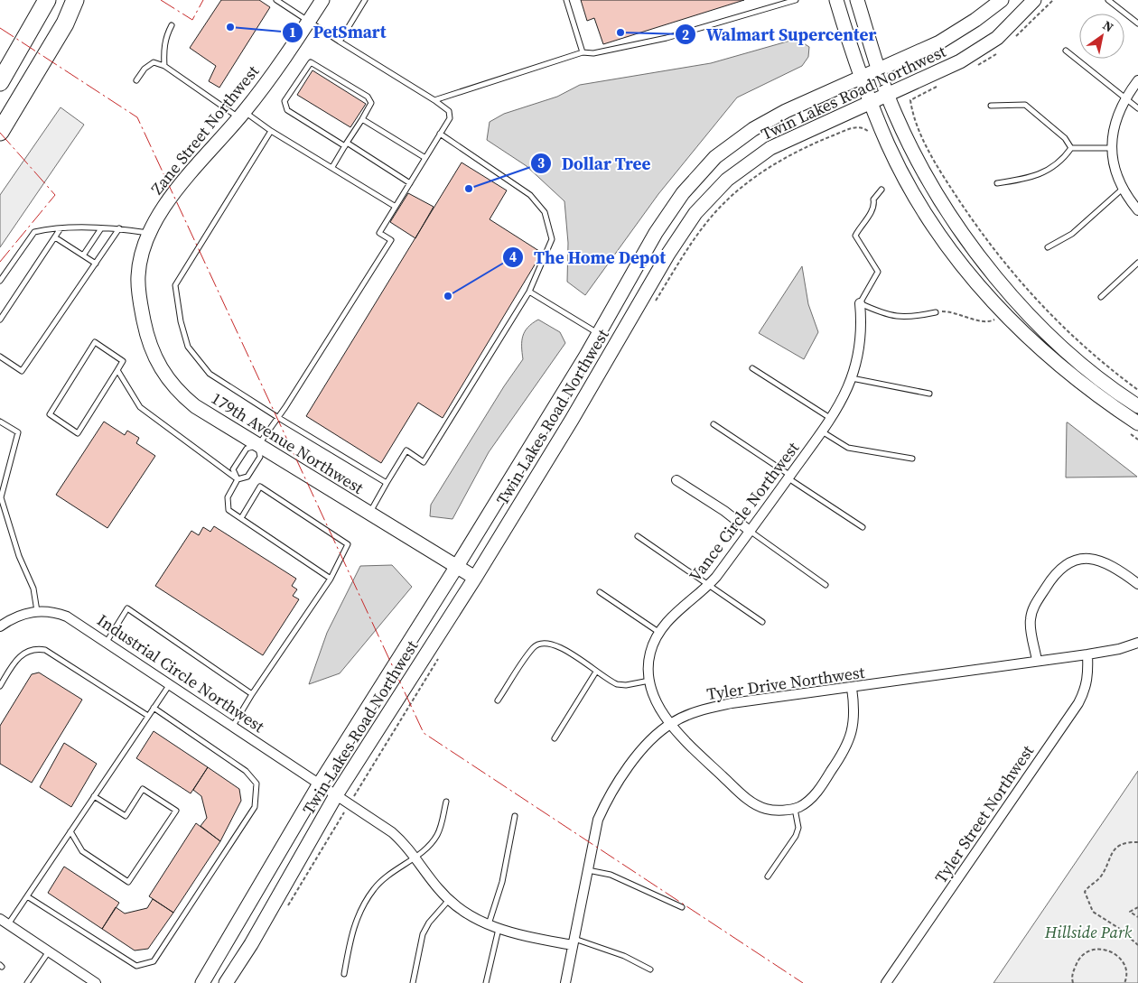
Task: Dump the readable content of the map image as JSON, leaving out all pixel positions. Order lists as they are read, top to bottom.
{
  "streets": {
    "street": [
      "Twin Lakes Road Northwest",
      "Zane Street Northwest",
      "179th Avenue Northwest",
      "Vance Circle Northwest",
      "Industrial Circle Northwest",
      "Tyler Drive Northwest",
      "Tyler Street Northwest"
    ]
  },
  "crossings": [
    ["Twin Lakes Road Northwest", "179th Avenue Northwest"],
    ["Twin Lakes Road Northwest", "Industrial Circle Northwest"],
    ["Zane Street Northwest", "179th Avenue Northwest"],
    ["Vance Circle Northwest", "Tyler Drive Northwest"],
    ["Industrial Circle Northwest", "Tyler Drive Northwest"],
    ["Tyler Drive Northwest", "Tyler Street Northwest"]
  ],
  "parks": ["Hillside Park"],
  "places": [
    "PetSmart",
    "Walmart Supercenter",
    "Dollar Tree",
    "The Home Depot"
  ],
  "north": "top right"
}
